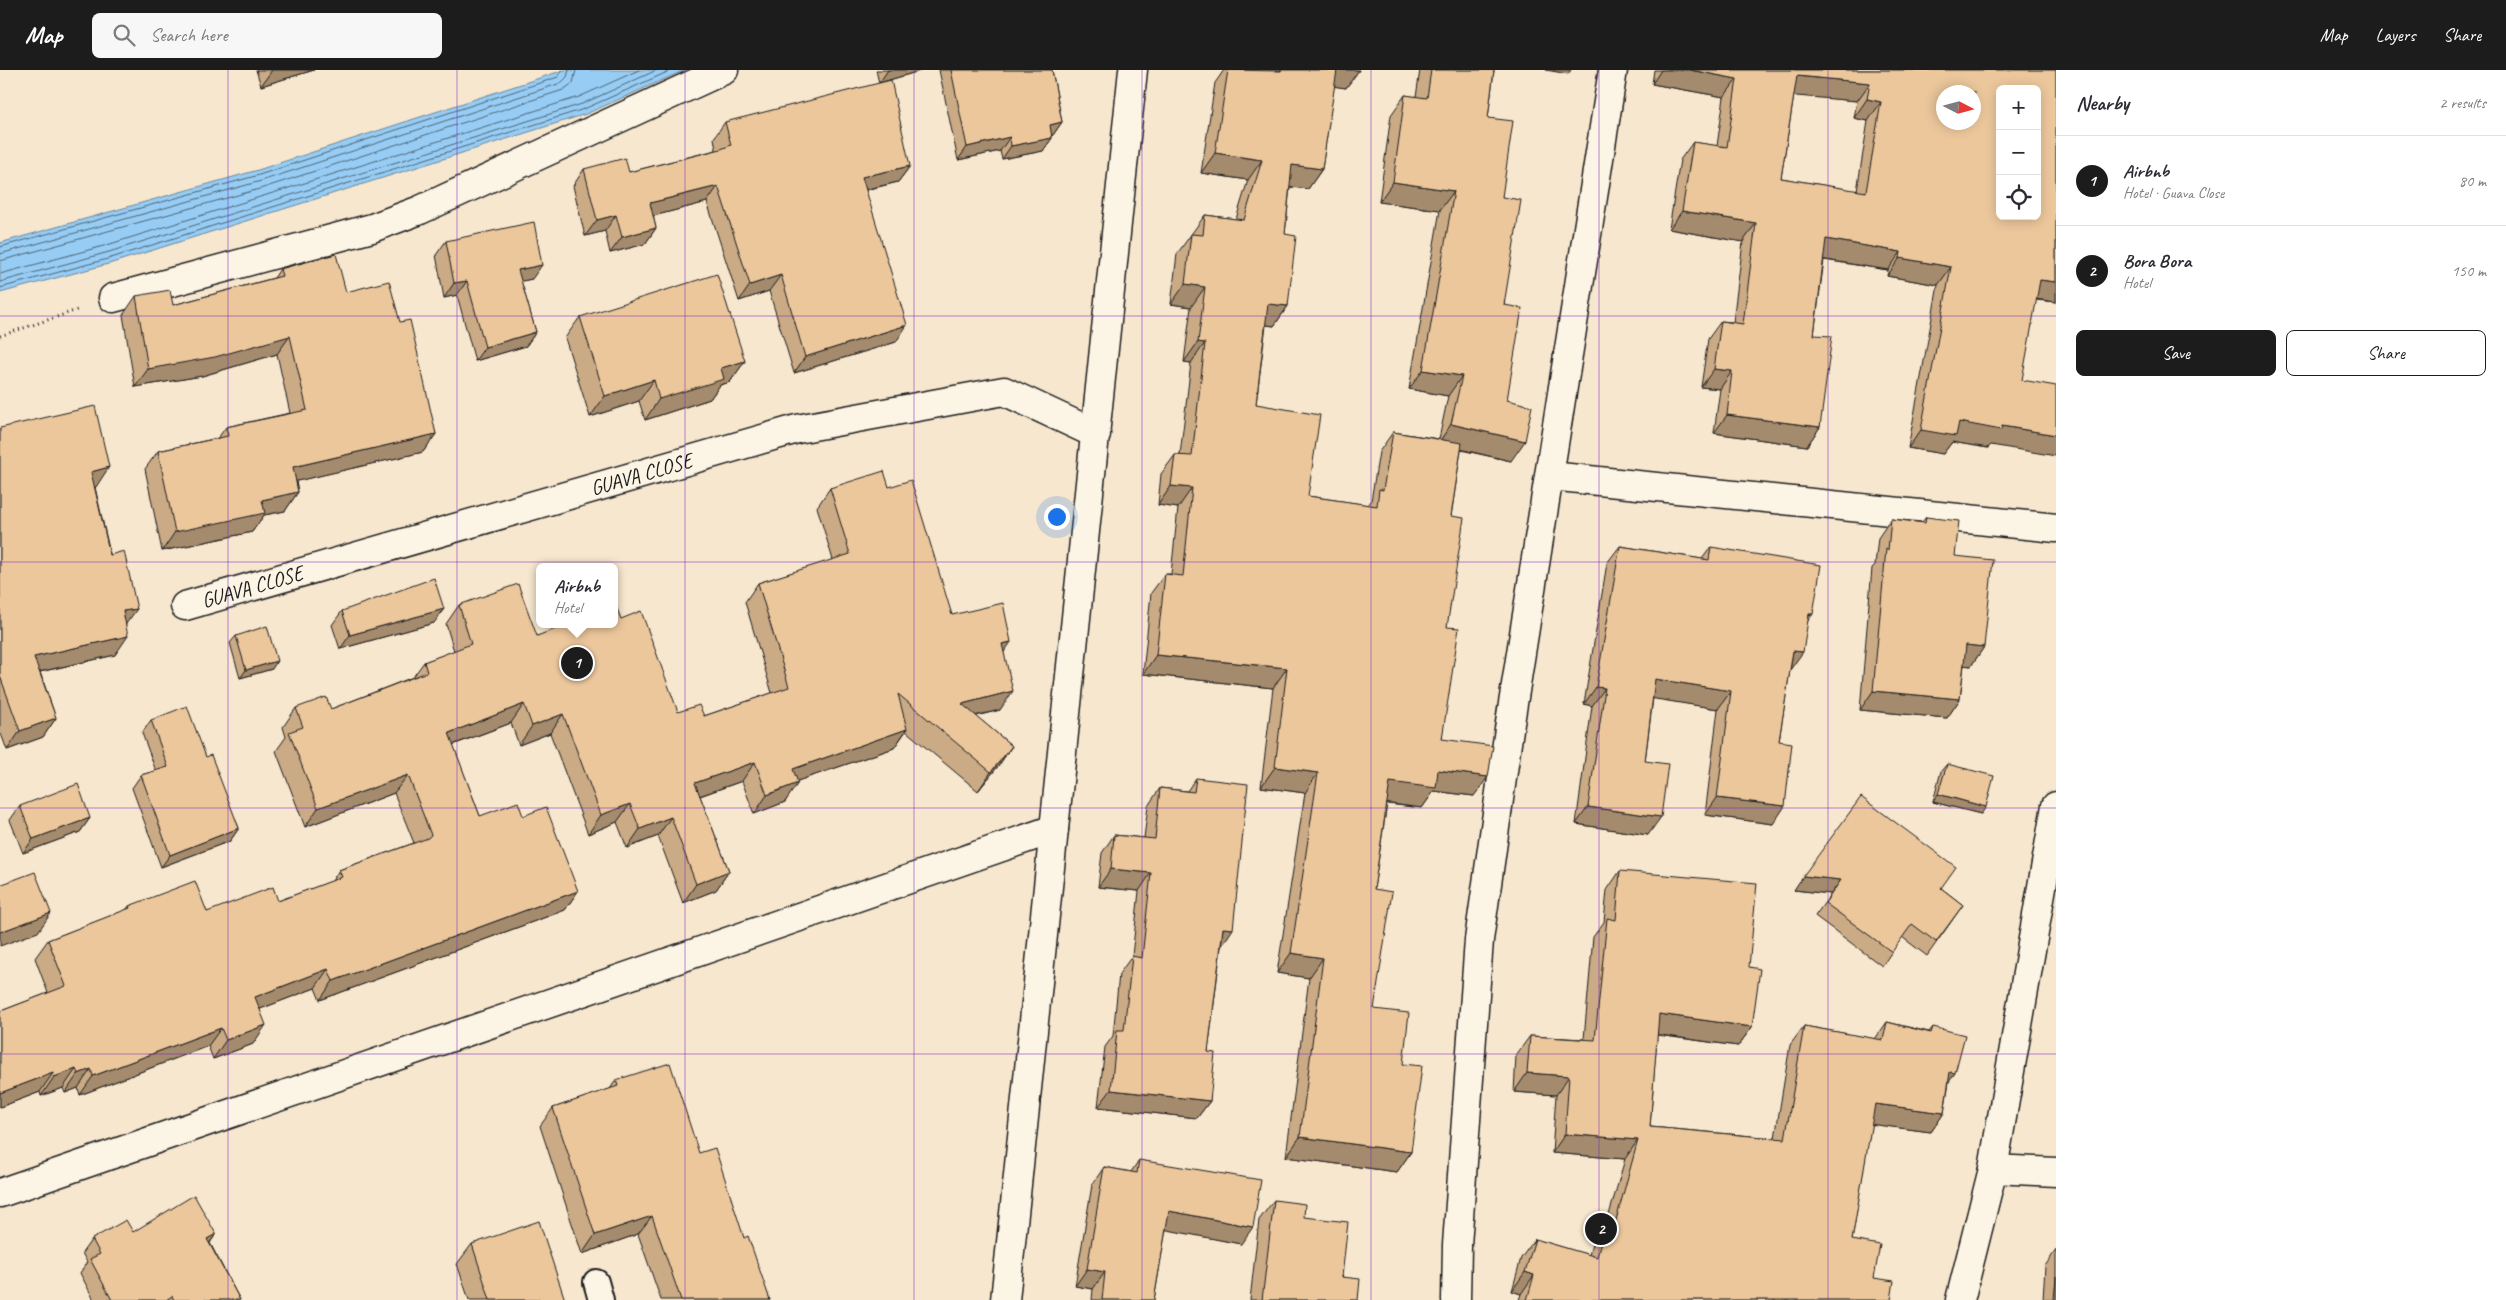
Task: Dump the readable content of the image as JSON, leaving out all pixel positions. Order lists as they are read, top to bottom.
{
  "streets": {
    "street": ["GUAVA CLOSE"]
  },
  "north": "right",
  "page": {
    "header": "Map",
    "search": "Search here",
    "nav": ["Map", "Layers", "Share"],
    "heading": ["Nearby", "2 results"],
    "map_buttons": ["+", "−"],
    "list": [
      {
        "mark": "1",
        "name": "Airbnb",
        "note": "Hotel · Guava Close",
        "value": "80 m"
      },
      {
        "mark": "2",
        "name": "Bora Bora",
        "note": "Hotel",
        "value": "150 m"
      }
    ],
    "buttons": ["Save", "Share"],
    "popup": ["Airbnb", "Hotel"],
    "pins": ["1", "2"]
  }
}
